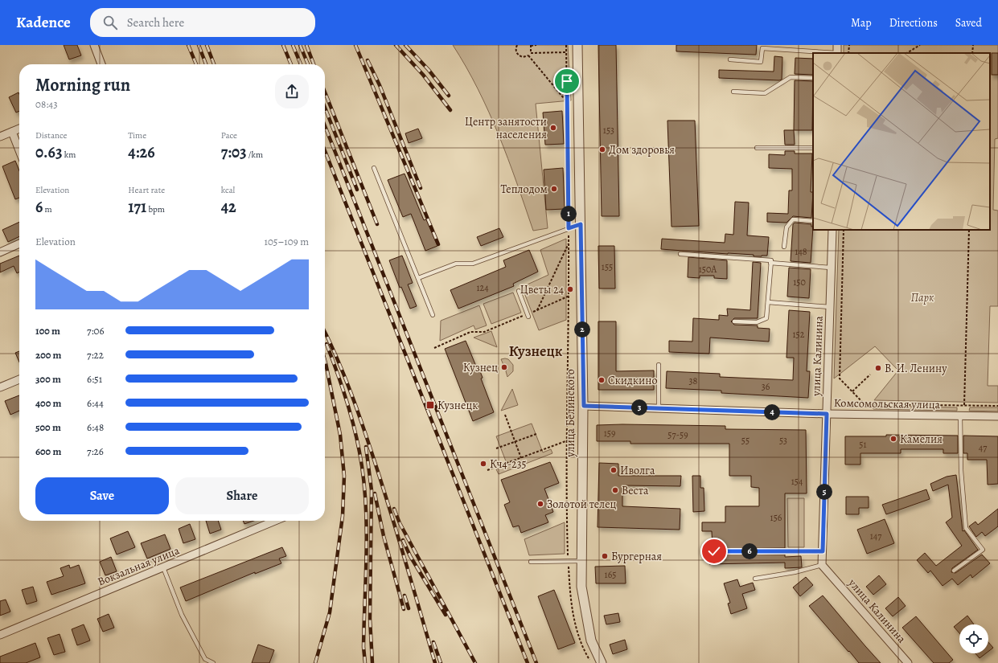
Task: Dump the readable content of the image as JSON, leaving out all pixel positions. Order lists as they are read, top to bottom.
{
  "streets": {
    "street": [
      "улица Калинина",
      "Комсомольская улица",
      "улица Белинского",
      "Вокзальная улица"
    ]
  },
  "crossings": [
    ["улица Калинина", "Комсомольская улица"],
    ["Комсомольская улица", "улица Белинского"]
  ],
  "districts": ["Кузнецк"],
  "parks": ["Парк"],
  "places": {
    "other": [
      "Центр занятости населения",
      "Дом здоровья",
      "Теплодом",
      "Цветы 24",
      "Кузнец",
      "В. И. Ленину",
      "Скидкино",
      "Камелия",
      "Кч4-235",
      "Иволга",
      "Веста",
      "Золотой телец",
      "Бургерная"
    ],
    "transit": ["Кузнецк"]
  },
  "house_numbers": [
    "153",
    "148",
    "155",
    "150А",
    "150",
    "124",
    "152",
    "38",
    "36",
    "159",
    "57-59",
    "55",
    "53",
    "51",
    "47",
    "154",
    "156",
    "147",
    "165"
  ],
  "page": {
    "header": "Kadence",
    "search": "Search here",
    "nav": ["Map", "Directions", "Saved"],
    "heading": ["Morning run", "08:43"],
    "stats": [
      ["Distance", "0.63 km"],
      ["Time", "4:26"],
      ["Pace", "7:03 /km"],
      ["Elevation", "6 m"],
      ["Heart rate", "171 bpm"],
      ["kcal", "42"]
    ],
    "pins": [
      "1",
      "2",
      "3",
      "4",
      "5",
      "6"
    ],
    "chart": ["Elevation", "105–109 m"],
    "list": [
      {
        "name": "100 m",
        "note": "7:06"
      },
      {
        "name": "200 m",
        "note": "7:22"
      },
      {
        "name": "300 m",
        "note": "6:51"
      },
      {
        "name": "400 m",
        "note": "6:44"
      },
      {
        "name": "500 m",
        "note": "6:48"
      },
      {
        "name": "600 m",
        "note": "7:26"
      }
    ],
    "buttons": ["Save", "Share"]
  }
}
